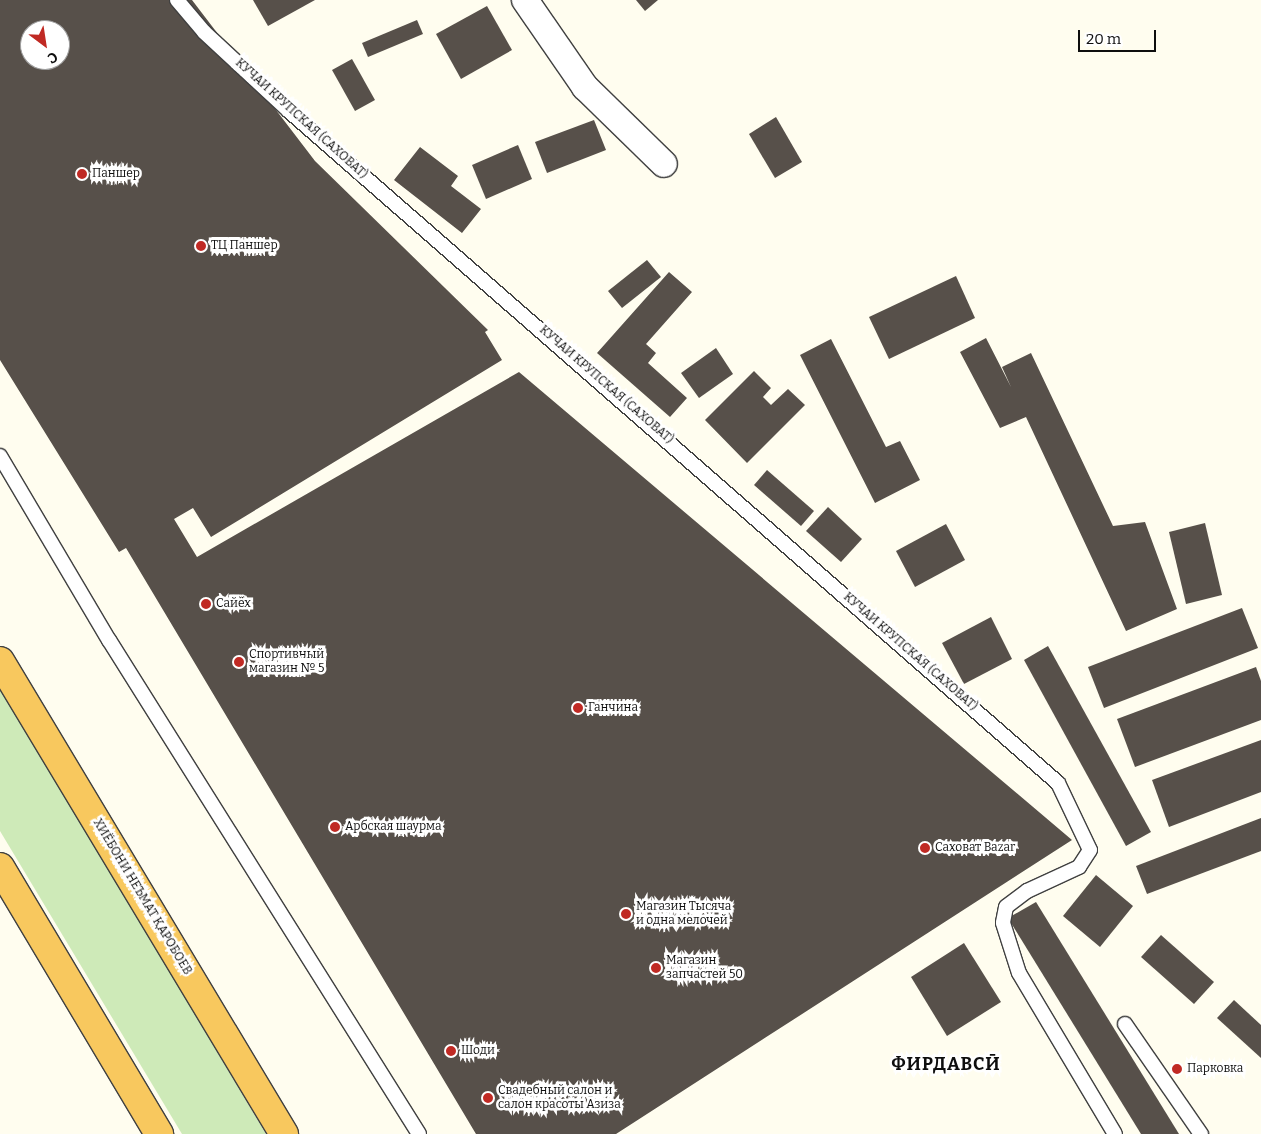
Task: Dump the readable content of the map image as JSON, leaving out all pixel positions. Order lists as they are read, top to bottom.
{
  "streets": {
    "highway": ["ХИЁБОНИ НЕЪМАТ ҚАРОБОЕВ"],
    "lane": ["КУЧАИ КРУПСКАЯ (САХОВАТ)"]
  },
  "districts": ["ФИРДАВСӢ"],
  "places": [
    "Паншер",
    "ТЦ Паншер",
    "Сайёх",
    "Спортивный магазин № 5",
    "Ганчина",
    "Арбская шаурма",
    "Саховат Bazar",
    "Магазин Тысяча и одна мелочей",
    "Магазин запчастей 50",
    "Шоди",
    "Парковка",
    "Свадебный салон и салон красоты Азиза"
  ],
  "scale_bar": "20 m",
  "north": "bottom right"
}
